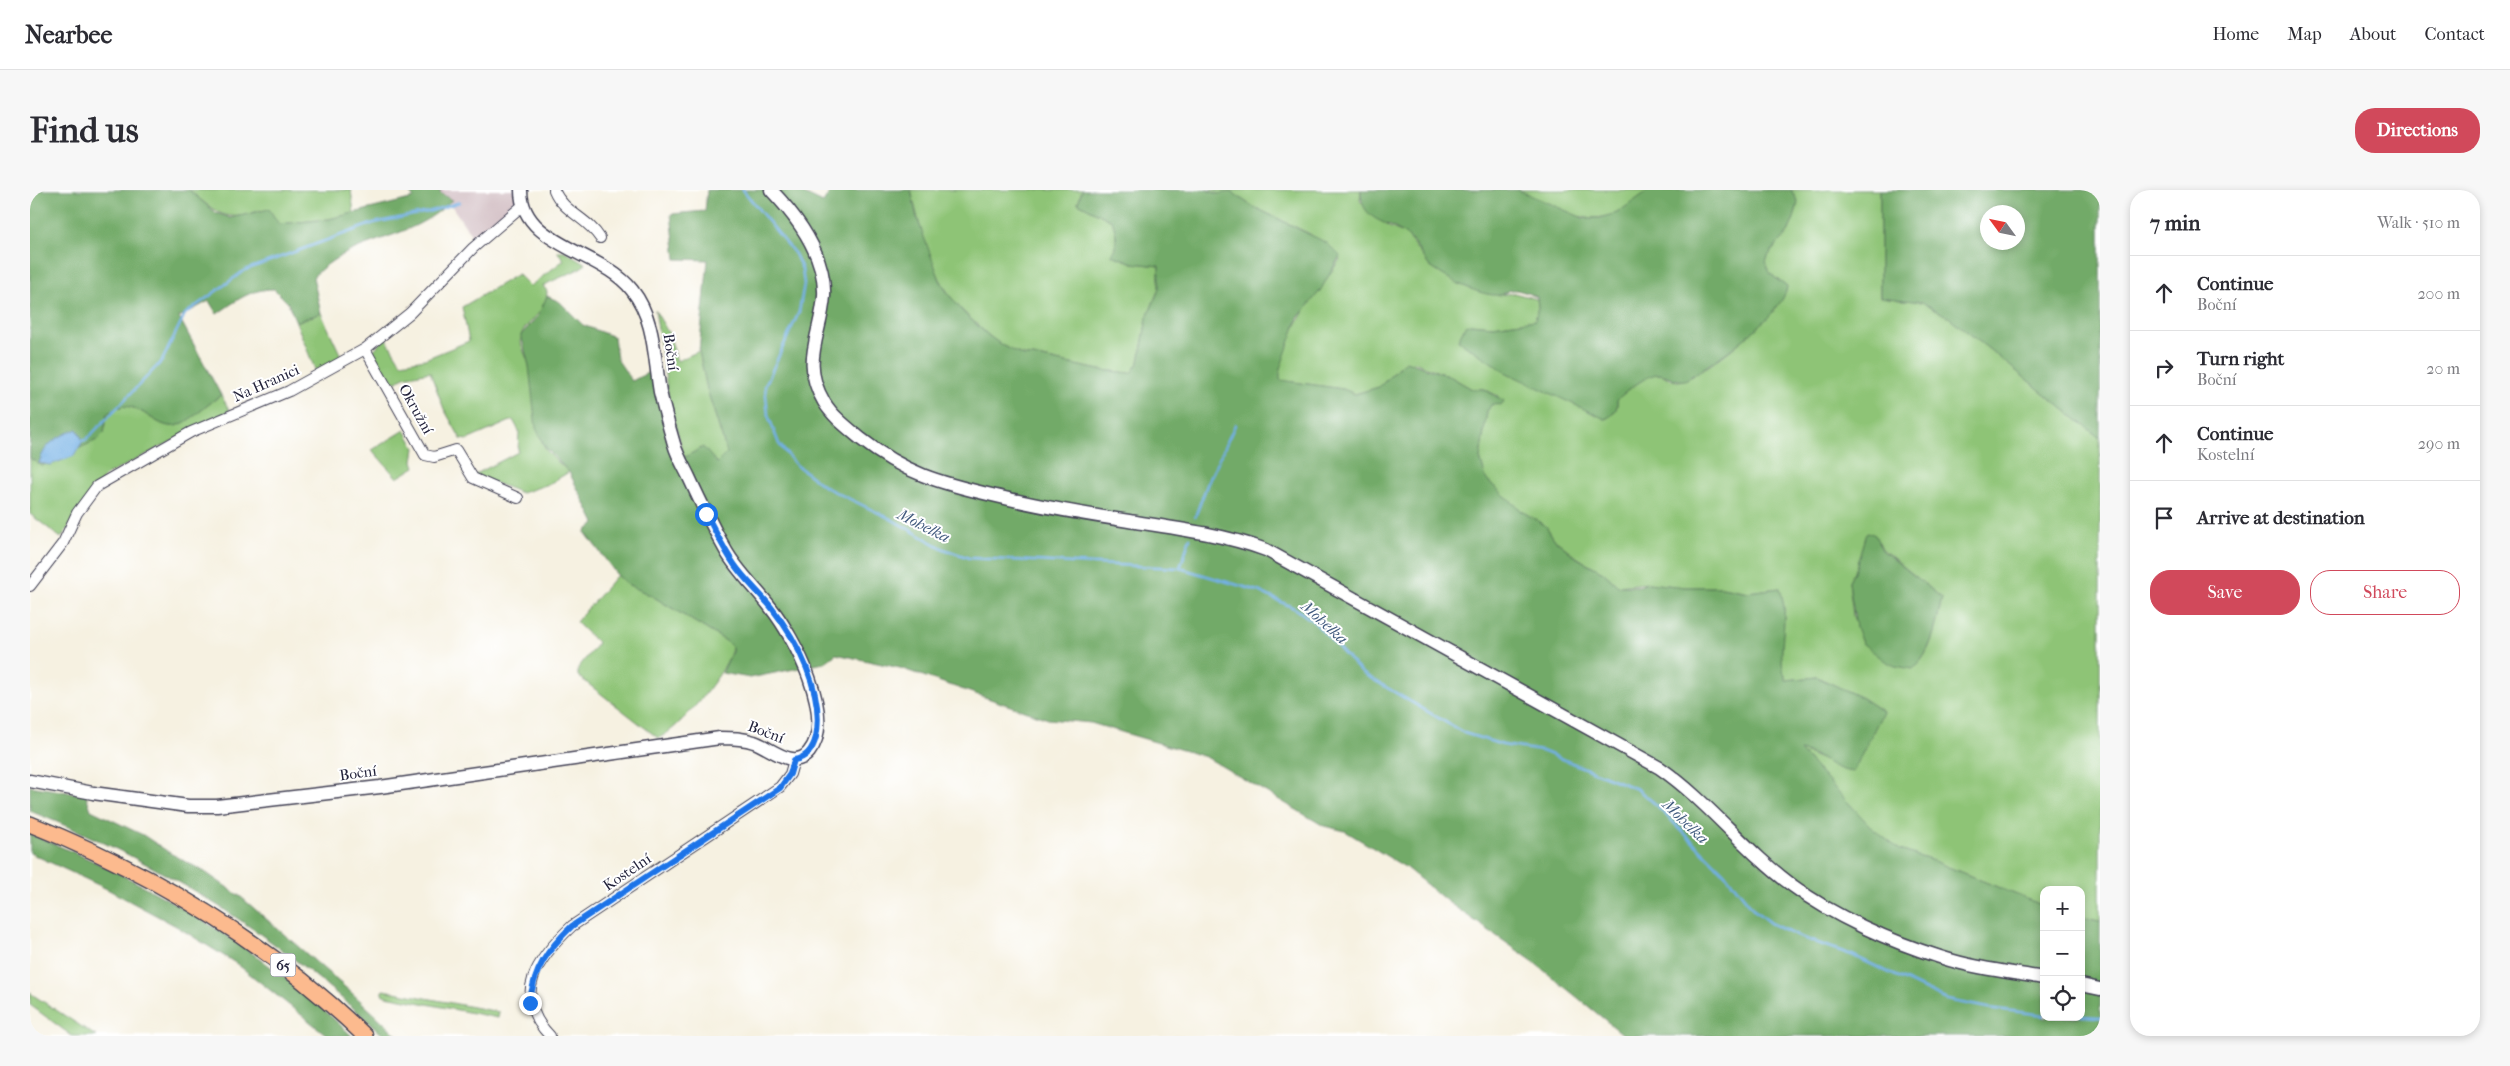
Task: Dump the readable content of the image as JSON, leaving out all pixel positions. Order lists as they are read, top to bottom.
{
  "streets": {
    "main road": ["65"],
    "street": [
      "Boční",
      "Na Hranici",
      "Okružní",
      "Kostelní"
    ]
  },
  "crossings": [
    ["Boční", "Na Hranici"],
    ["Boční", "Kostelní"],
    ["Na Hranici", "Okružní"]
  ],
  "water": ["Mohelka"],
  "north": "top left",
  "page": {
    "header": "Nearbee",
    "nav": [
      "Home",
      "Map",
      "About",
      "Contact"
    ],
    "buttons": [
      "Directions",
      ["Save", "Share"]
    ],
    "title": "Find us",
    "heading": ["7 min", "Walk · 510 m"],
    "list": [
      ["Continue", "Boční", "200 m"],
      ["Turn right", "Boční", "20 m"],
      ["Continue", "Kostelní", "290 m"],
      "Arrive at destination"
    ],
    "map_buttons": ["+", "−"]
  }
}
